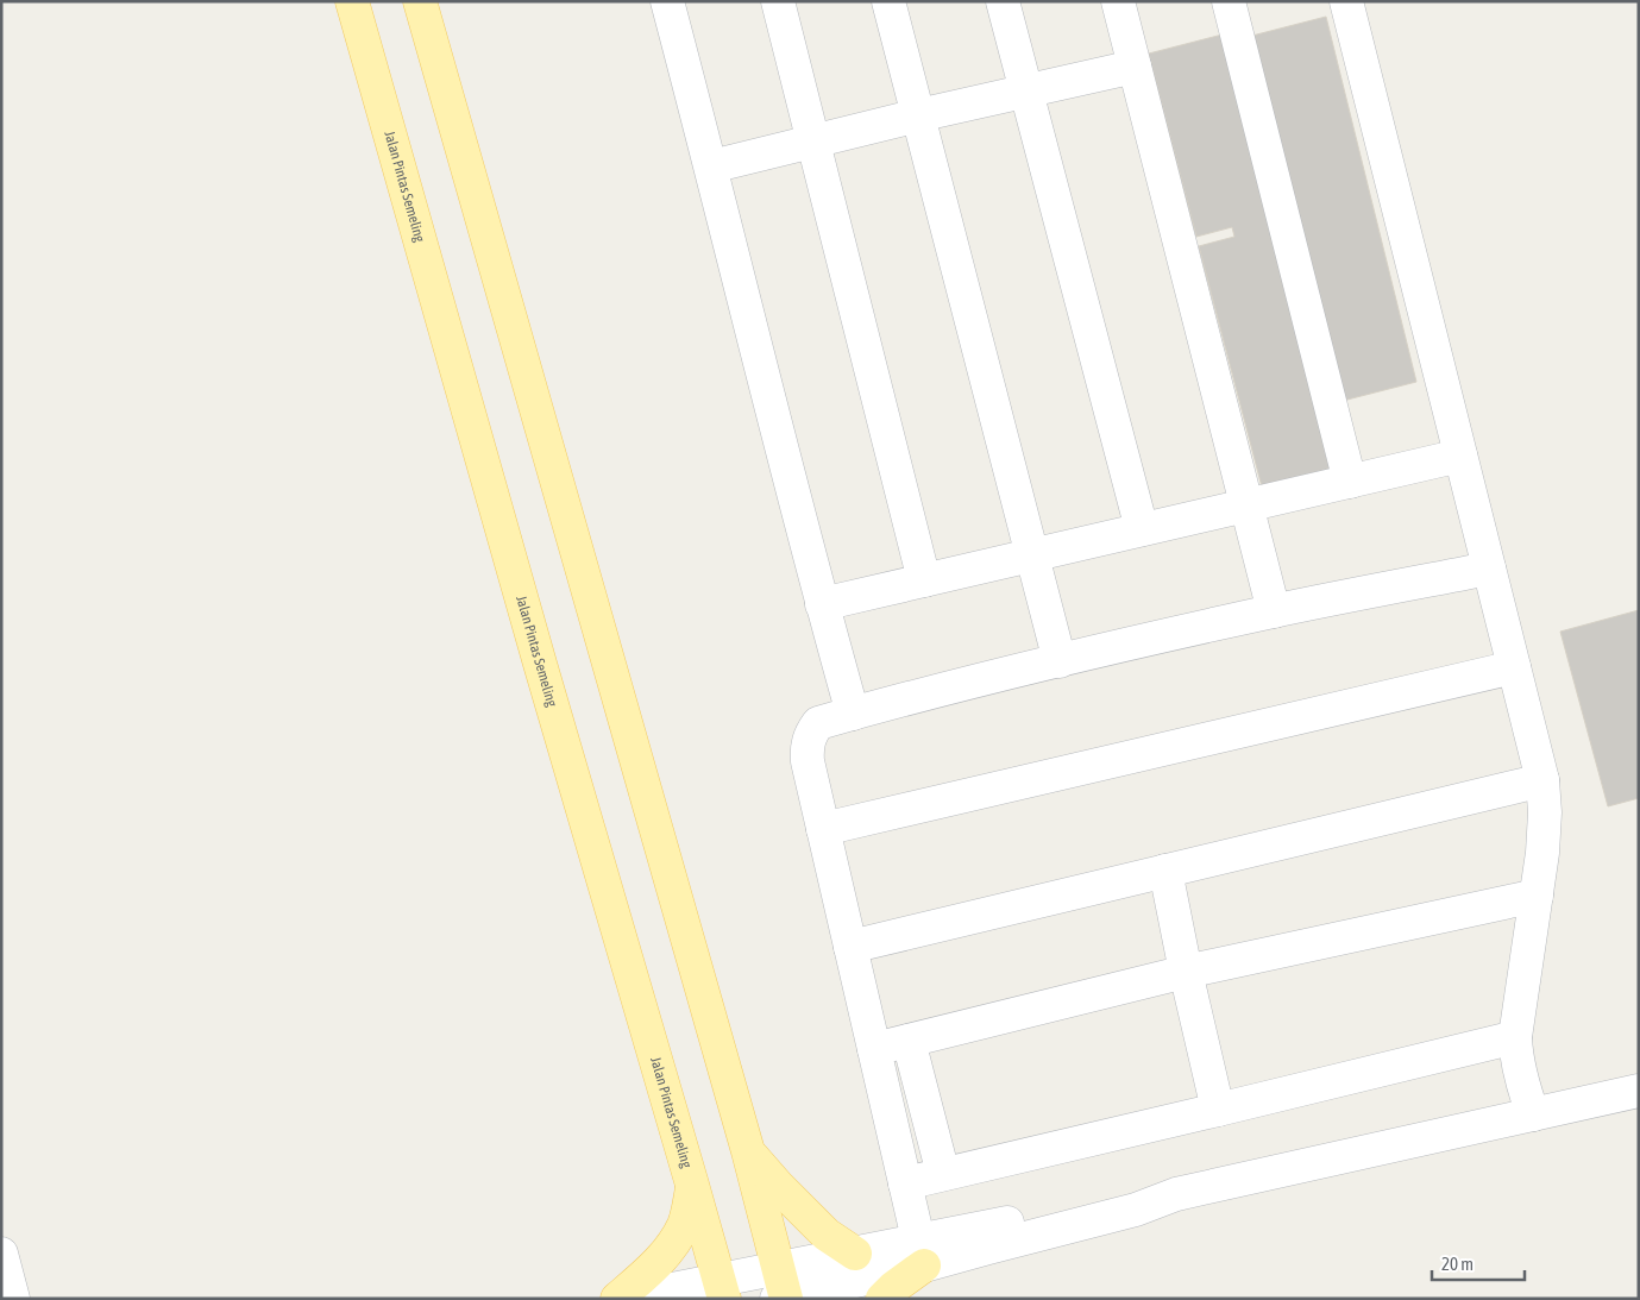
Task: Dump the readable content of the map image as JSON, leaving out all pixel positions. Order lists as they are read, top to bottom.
{
  "streets": {
    "main road": ["Jalan Pintas Semeling"]
  },
  "scale_bar": "20 m"
}
